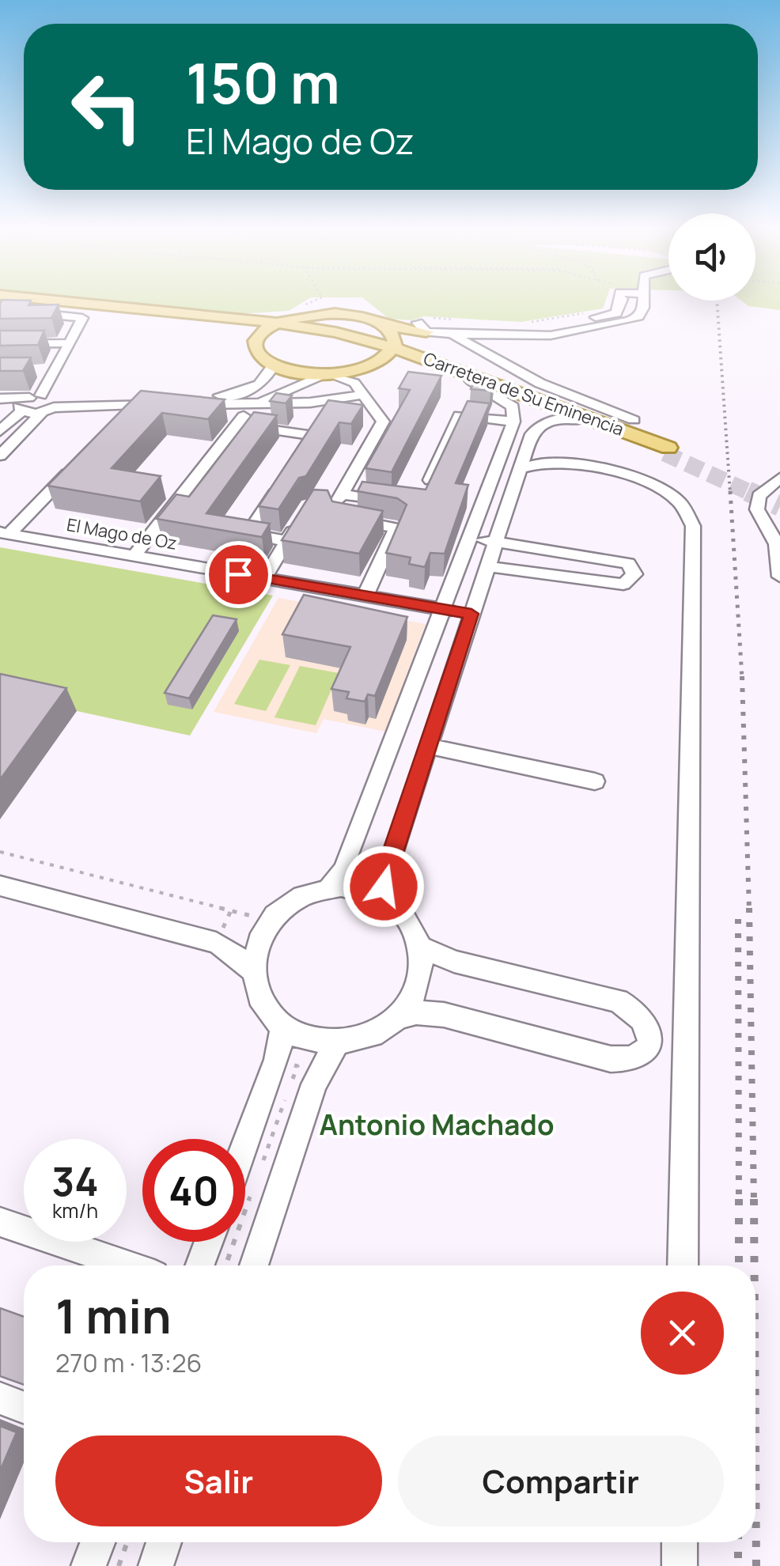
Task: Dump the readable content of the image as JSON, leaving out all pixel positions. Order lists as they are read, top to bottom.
{
  "streets": {
    "main road": ["Carretera de Su Eminencia"],
    "street": ["El Mago de Oz"]
  },
  "districts": ["Antonio Machado"],
  "page": {
    "turn": ["150 m", "El Mago de Oz"],
    "speed": "34 km/h",
    "limit": "40",
    "heading": ["1 min", "270 m · 13:26"],
    "buttons": ["Salir", "Compartir"]
  }
}
